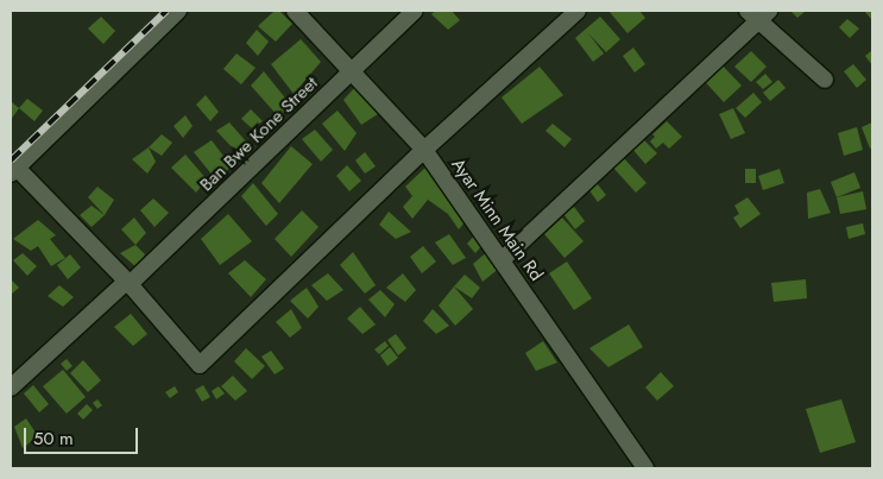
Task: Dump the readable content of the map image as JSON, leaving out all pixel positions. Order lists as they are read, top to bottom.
{
  "streets": {
    "street": ["Ban Bwe Kone Street", "Ayar Minn Main Rd"]
  },
  "crossings": [
    ["Ban Bwe Kone Street", "Ayar Minn Main Rd"]
  ],
  "scale_bar": "50 m"
}
